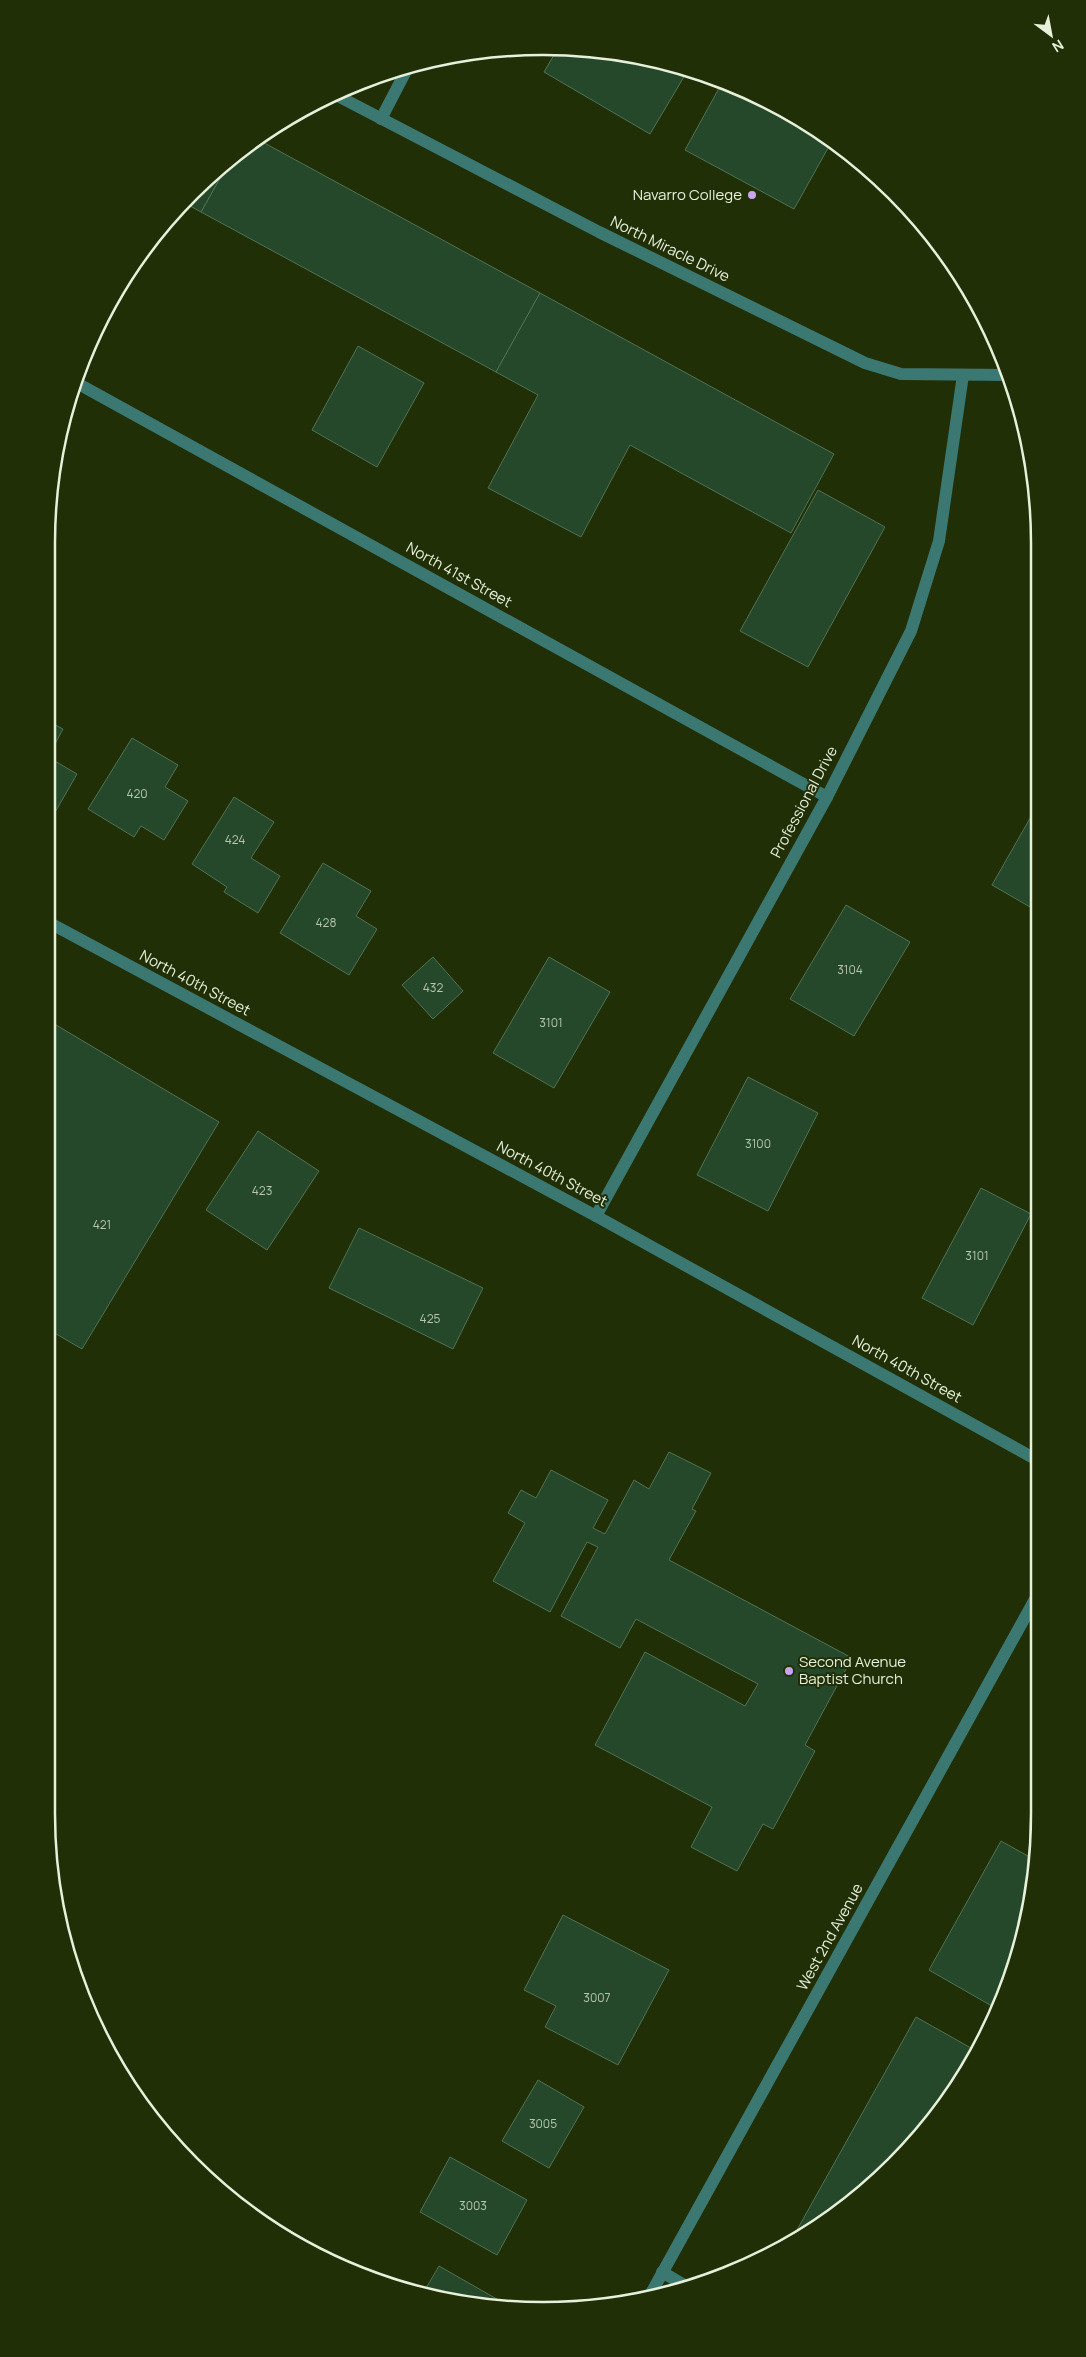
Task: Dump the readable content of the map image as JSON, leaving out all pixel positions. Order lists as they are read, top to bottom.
{
  "streets": {
    "street": [
      "North Miracle Drive",
      "North 41st Street",
      "Professional Drive",
      "North 40th Street",
      "West 2nd Avenue"
    ]
  },
  "crossings": [
    ["North Miracle Drive", "Professional Drive"],
    ["North 41st Street", "Professional Drive"],
    ["Professional Drive", "North 40th Street"]
  ],
  "places": ["Navarro College", "Second Avenue Baptist Church"],
  "house_numbers": [
    "420",
    "424",
    "428",
    "3104",
    "432",
    "3101",
    "3100",
    "423",
    "421",
    "3101",
    "425",
    "3007",
    "3005",
    "3003"
  ],
  "north": "bottom right"
}
